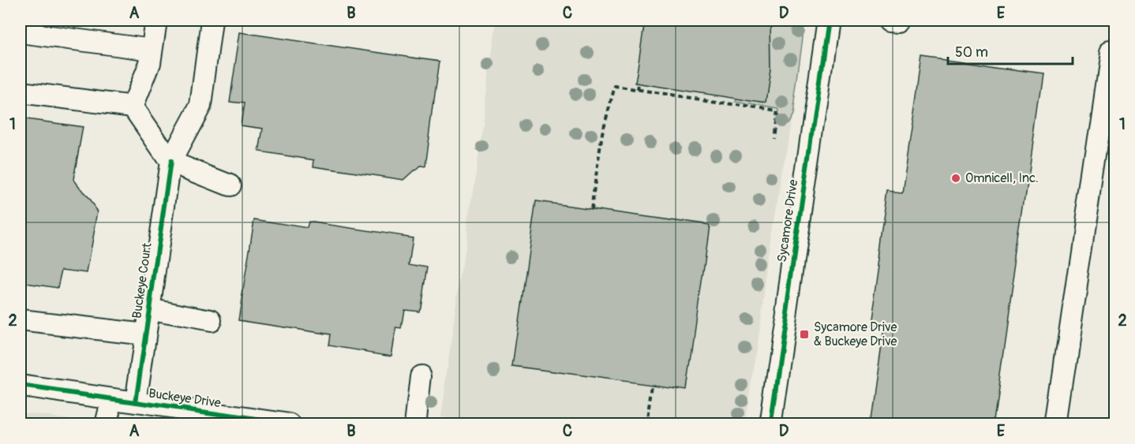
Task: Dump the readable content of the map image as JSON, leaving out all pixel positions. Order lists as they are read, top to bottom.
{
  "streets": {
    "street": ["Sycamore Drive", "Buckeye Court", "Buckeye Drive"]
  },
  "crossings": [
    ["Buckeye Court", "Buckeye Drive"]
  ],
  "places": {
    "other": ["Omnicell, Inc."],
    "transit": ["Sycamore Drive & Buckeye Drive"]
  },
  "scale_bar": "50 m",
  "grid": {
    "columns": [
      "A",
      "B",
      "C",
      "D",
      "E"
    ],
    "rows": ["1", "2"]
  }
}
